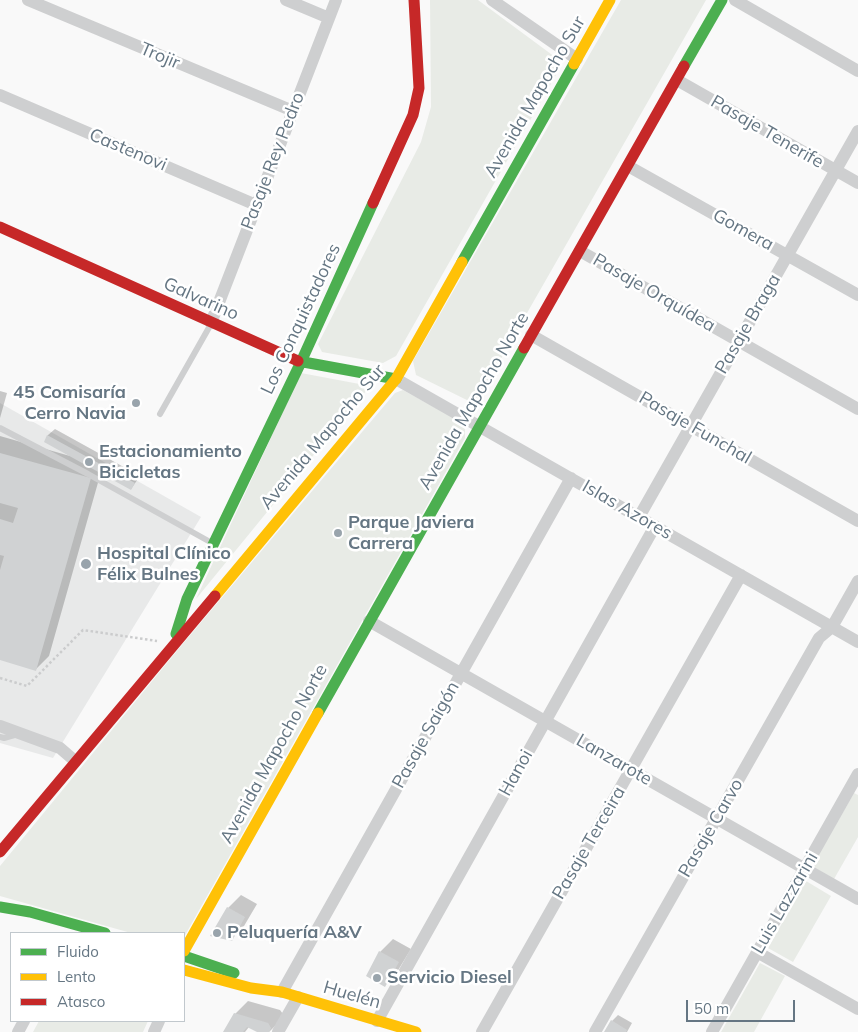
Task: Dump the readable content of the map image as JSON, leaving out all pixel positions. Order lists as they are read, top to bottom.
{
  "streets": {
    "main road": [
      "Avenida Mapocho Sur",
      "Galvarino",
      "Los Conquistadores",
      "Avenida Mapocho Norte",
      "Huelén"
    ],
    "street": [
      "Trojir",
      "Pasaje Tenerife",
      "Castenovi",
      "Pasaje Rey Pedro",
      "Gomera",
      "Pasaje Orquídea",
      "Pasaje Braga",
      "Pasaje Funchal",
      "Islas Azores",
      "Pasaje Saigón",
      "Lanzarote",
      "Hanoi",
      "Pasaje Carvo",
      "Pasaje Terceira",
      "Luis Lazzarini"
    ]
  },
  "crossings": [
    ["Trojir", "Pasaje Rey Pedro"],
    ["Avenida Mapocho Sur", "Galvarino"],
    ["Avenida Mapocho Sur", "Los Conquistadores"],
    ["Avenida Mapocho Sur", "Islas Azores"],
    ["Pasaje Tenerife", "Pasaje Braga"],
    ["Pasaje Tenerife", "Avenida Mapocho Norte"],
    ["Castenovi", "Pasaje Rey Pedro"],
    ["Pasaje Rey Pedro", "Galvarino"],
    ["Gomera", "Pasaje Braga"],
    ["Gomera", "Avenida Mapocho Norte"],
    ["Pasaje Orquídea", "Pasaje Braga"],
    ["Pasaje Orquídea", "Avenida Mapocho Norte"],
    ["Galvarino", "Los Conquistadores"],
    ["Galvarino", "Islas Azores"],
    ["Pasaje Braga", "Pasaje Funchal"],
    ["Pasaje Braga", "Islas Azores"],
    ["Avenida Mapocho Norte", "Pasaje Funchal"],
    ["Avenida Mapocho Norte", "Islas Azores"],
    ["Avenida Mapocho Norte", "Lanzarote"],
    ["Islas Azores", "Pasaje Saigón"],
    ["Islas Azores", "Hanoi"],
    ["Islas Azores", "Pasaje Carvo"],
    ["Islas Azores", "Pasaje Terceira"],
    ["Pasaje Saigón", "Lanzarote"],
    ["Pasaje Saigón", "Huelén"],
    ["Lanzarote", "Hanoi"],
    ["Lanzarote", "Pasaje Carvo"],
    ["Lanzarote", "Pasaje Terceira"],
    ["Lanzarote", "Luis Lazzarini"],
    ["Hanoi", "Huelén"]
  ],
  "places": [
    "45 Comisaría Cerro Navia",
    "Estacionamiento Bicicletas",
    "Parque Javiera Carrera",
    "Hospital Clínico Félix Bulnes",
    "Peluquería A&V",
    "Servicio Diesel"
  ],
  "legend": ["Fluido", "Lento", "Atasco"],
  "scale_bar": "50 m"
}
